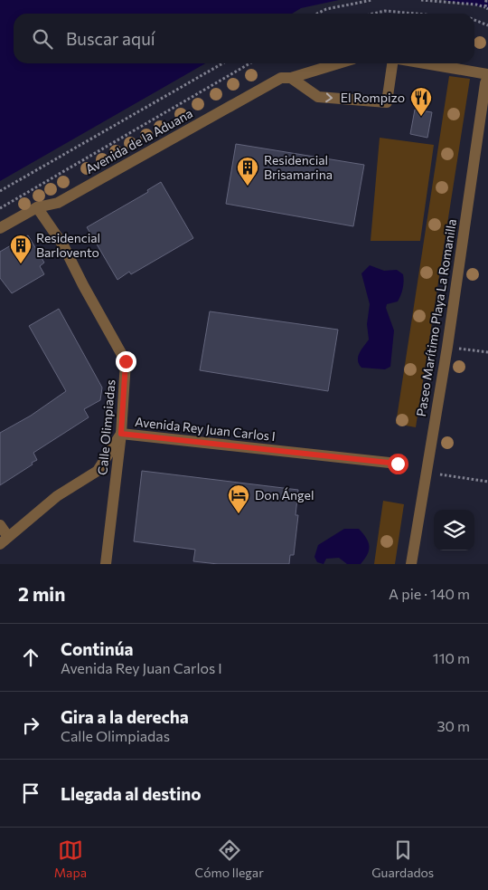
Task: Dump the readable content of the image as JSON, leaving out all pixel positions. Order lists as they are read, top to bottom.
{
  "streets": {
    "street": [
      "Avenida de la Aduana",
      "Paseo Marítimo Playa La Romanilla",
      "Calle Olimpiadas",
      "Avenida Rey Juan Carlos I"
    ]
  },
  "crossings": [
    ["Avenida de la Aduana", "Calle Olimpiadas"],
    ["Calle Olimpiadas", "Avenida Rey Juan Carlos I"]
  ],
  "places": {
    "restaurant": ["El Rompizo"],
    "building": ["Residencial Brisamarina", "Residencial Barlovento"],
    "hotel": ["Don Ángel"]
  },
  "page": {
    "search": "Buscar aquí",
    "heading": ["2 min", "A pie · 140 m"],
    "list": [
      ["Continúa", "Avenida Rey Juan Carlos I", "110 m"],
      ["Gira a la derecha", "Calle Olimpiadas", "30 m"],
      "Llegada al destino"
    ],
    "nav": ["Mapa", "Cómo llegar", "Guardados"]
  }
}
